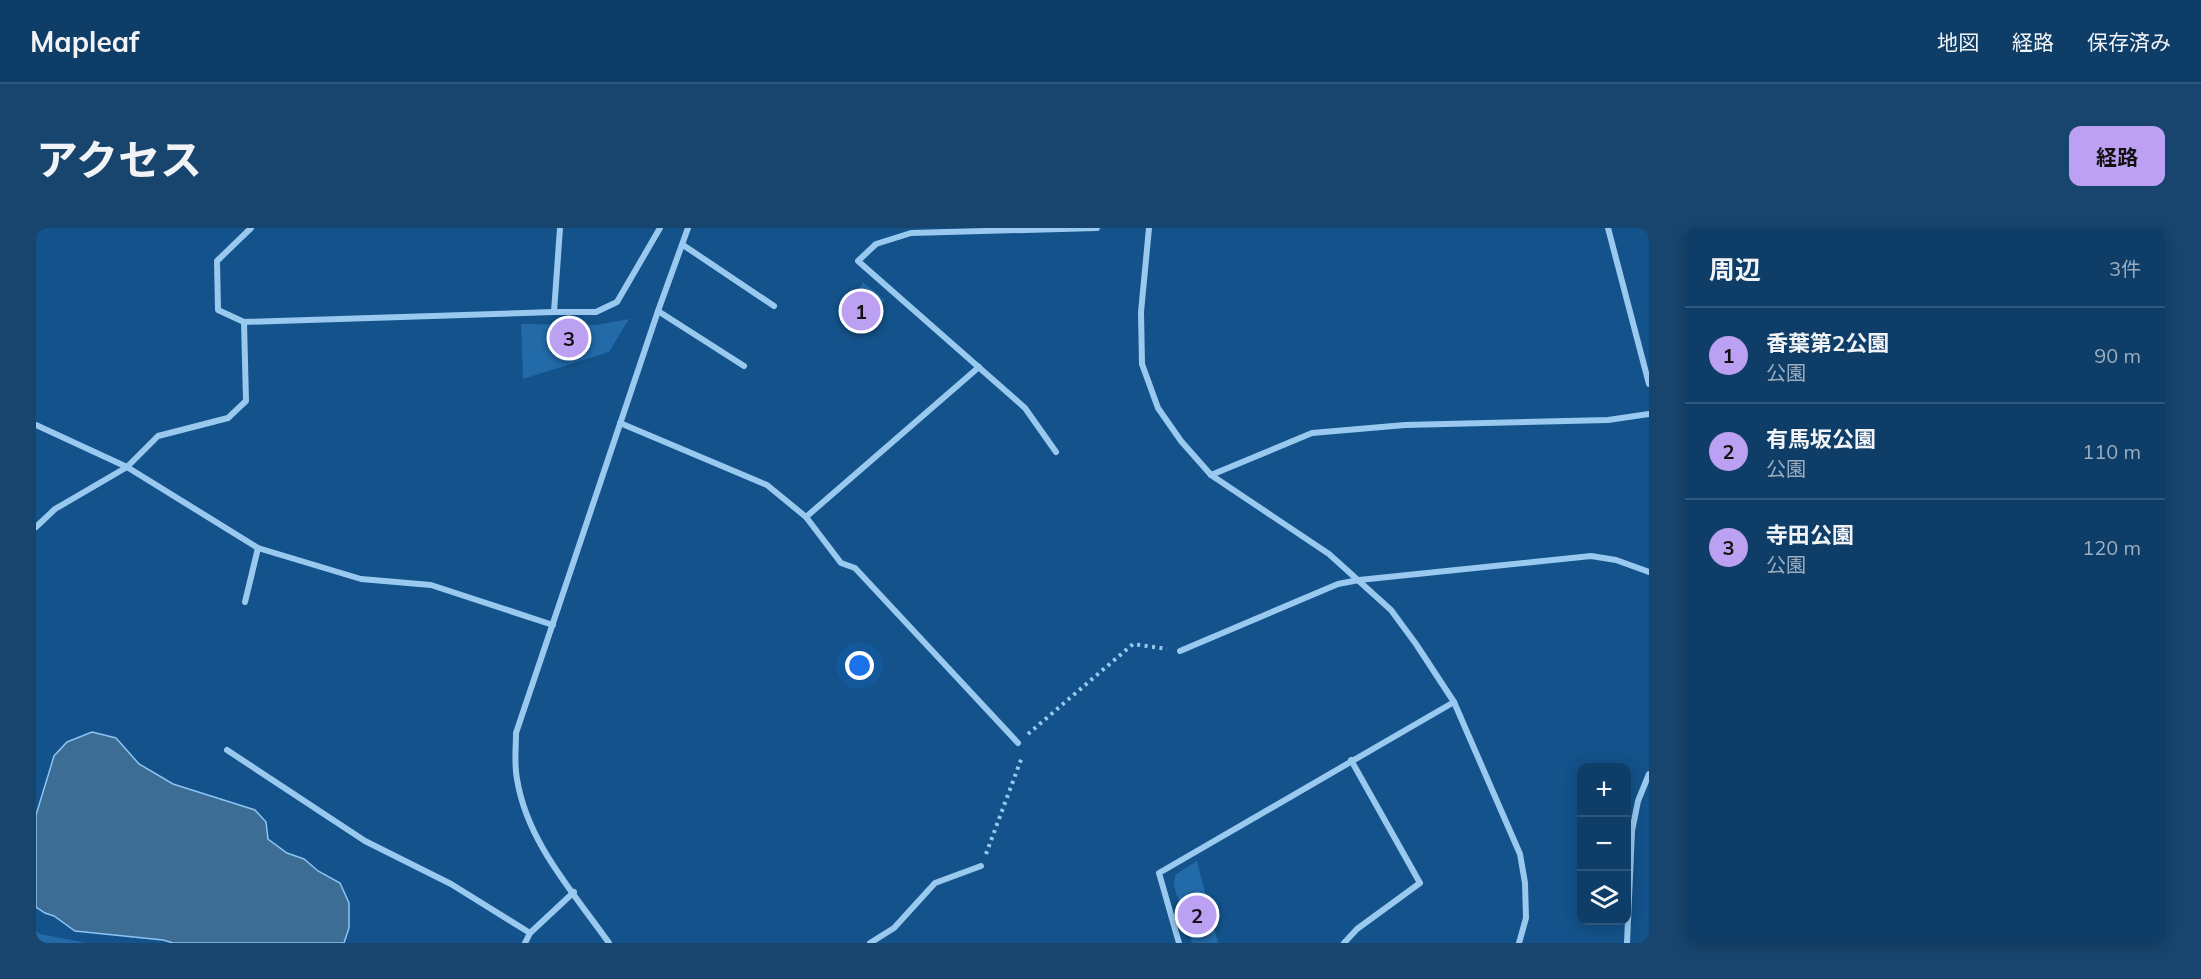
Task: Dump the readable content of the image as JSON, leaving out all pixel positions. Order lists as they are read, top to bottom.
{
  "page": {
    "header": "Mapleaf",
    "nav": ["地図", "経路", "保存済み"],
    "title": "アクセス",
    "buttons": "経路",
    "heading": ["周辺", "3件"],
    "pins": ["1", "3", "2"],
    "list": [
      {
        "mark": "1",
        "name": "香葉第2公園",
        "note": "公園",
        "value": "90 m"
      },
      {
        "mark": "2",
        "name": "有馬坂公園",
        "note": "公園",
        "value": "110 m"
      },
      {
        "mark": "3",
        "name": "寺田公園",
        "note": "公園",
        "value": "120 m"
      }
    ],
    "map_buttons": ["+", "−"]
  }
}
